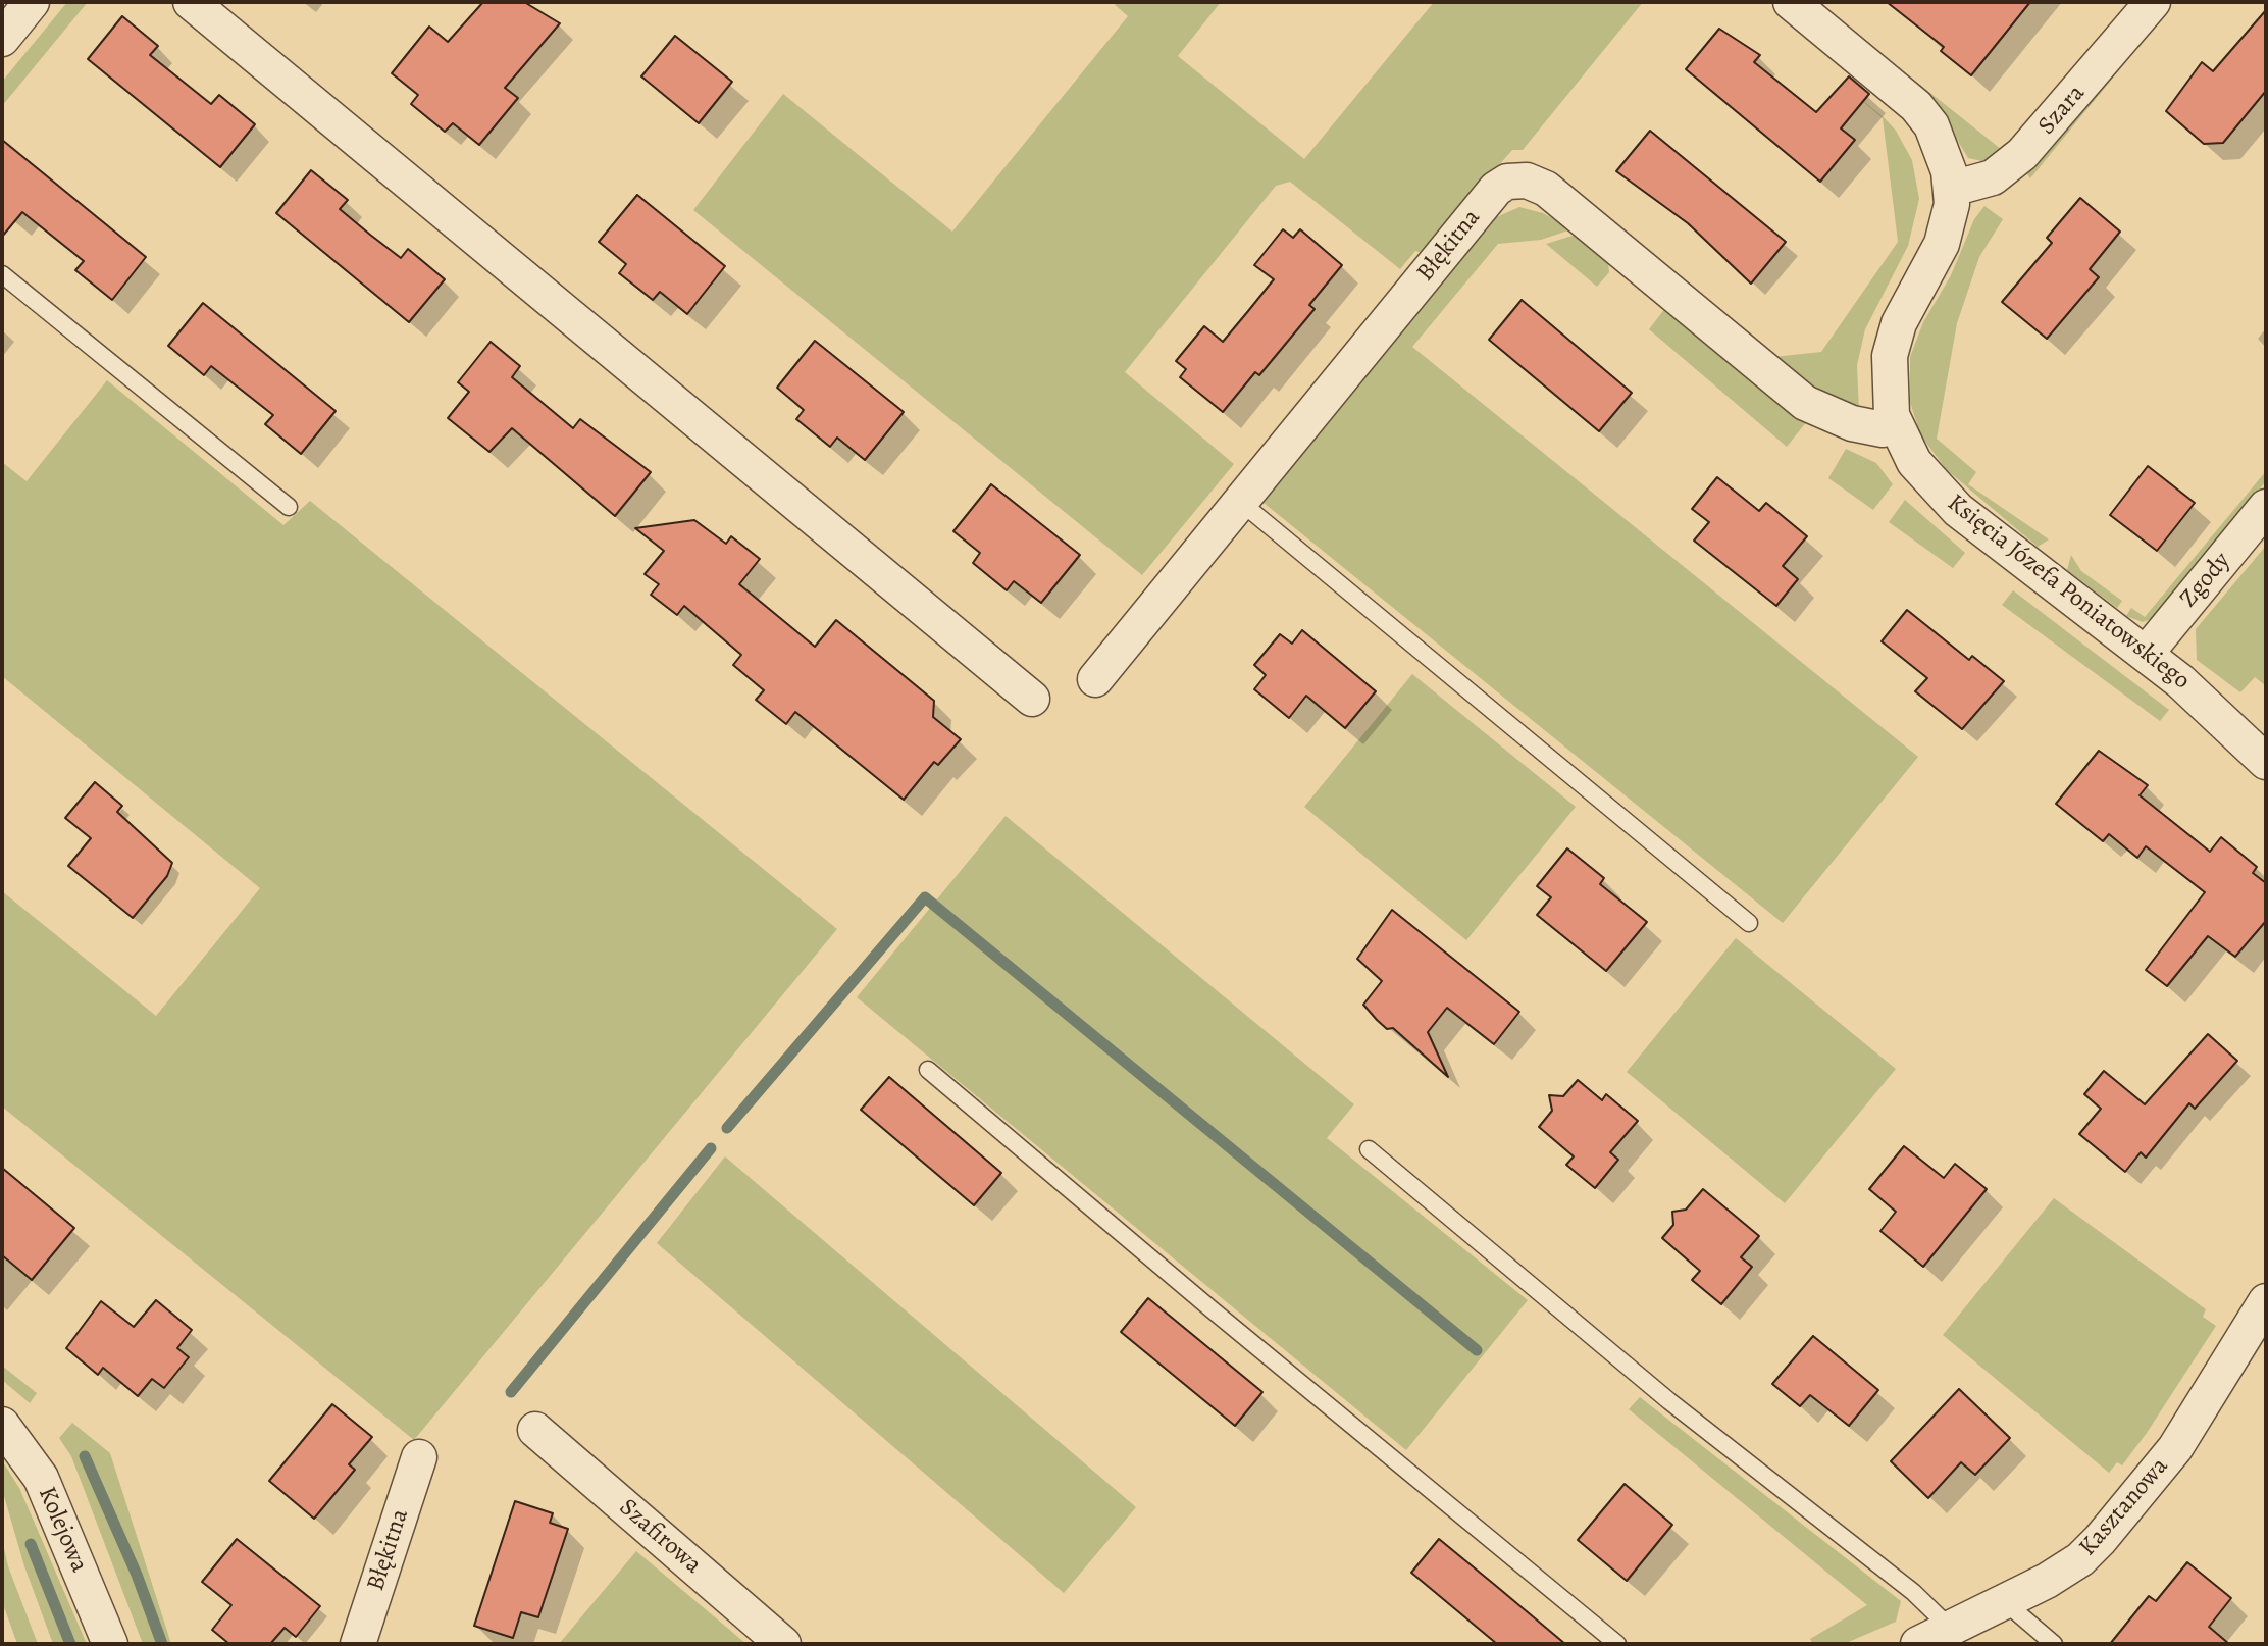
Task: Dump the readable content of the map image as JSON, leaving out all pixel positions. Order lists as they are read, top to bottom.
{
  "streets": {
    "street": [
      "Szara",
      "Błękitna",
      "Zgody",
      "Księcia Józefa Poniatowskiego",
      "Kasztanowa",
      "Kolejowa",
      "Szafirowa"
    ]
  },
  "crossings": [
    ["Szara", "Księcia Józefa Poniatowskiego"],
    ["Błękitna", "Księcia Józefa Poniatowskiego"],
    ["Zgody", "Księcia Józefa Poniatowskiego"]
  ]
}
